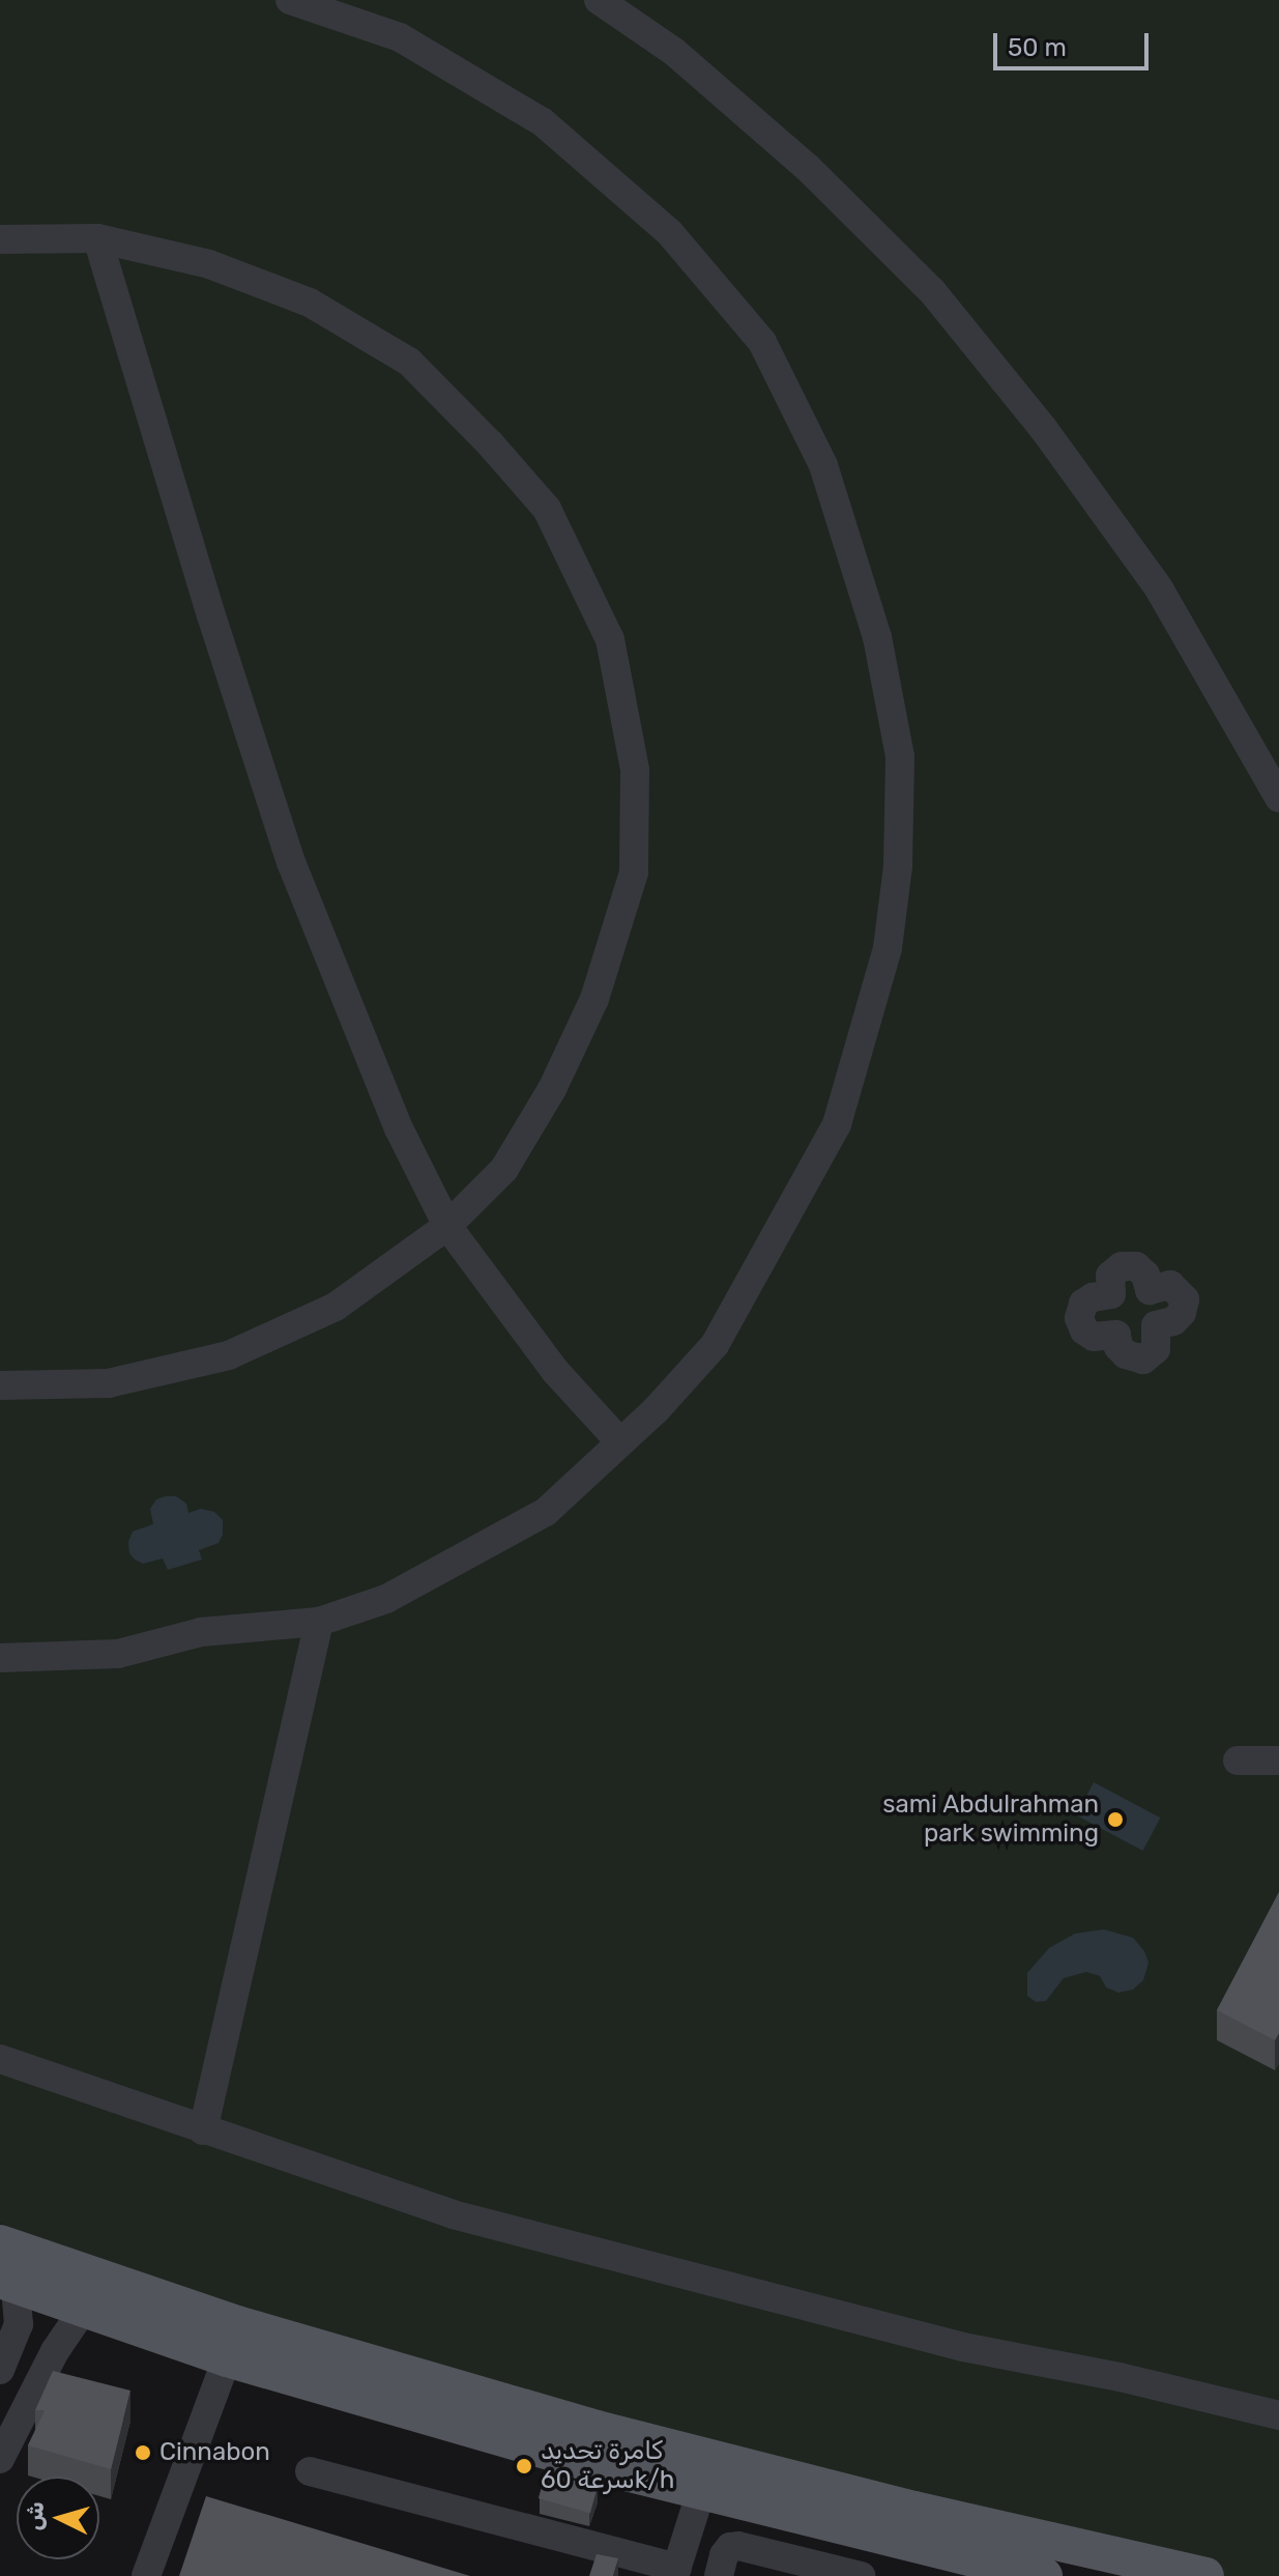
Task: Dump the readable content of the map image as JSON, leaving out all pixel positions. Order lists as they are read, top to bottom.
{
  "places": ["sami Abdulrahman park swimming", "Cinnabon", "كامرة تحديد سرعة 60k/h"],
  "scale_bar": "50 m",
  "north": "left"
}
